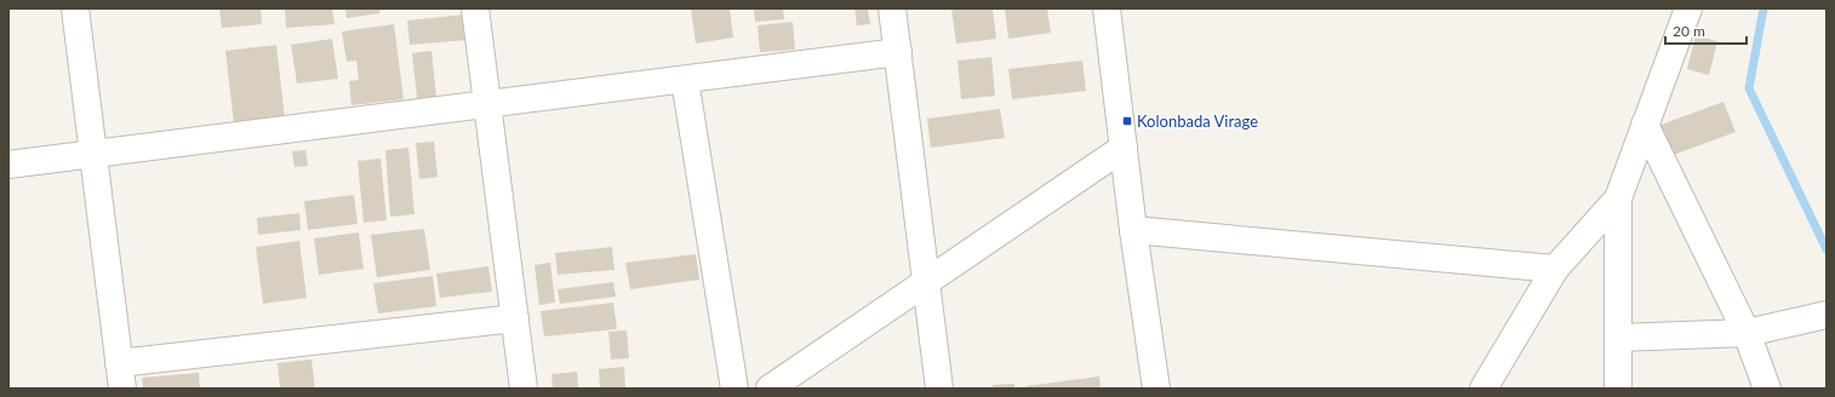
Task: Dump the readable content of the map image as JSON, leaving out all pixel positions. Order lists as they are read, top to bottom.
{
  "places": {
    "transit": ["Kolonbada Virage"]
  },
  "scale_bar": "20 m"
}
